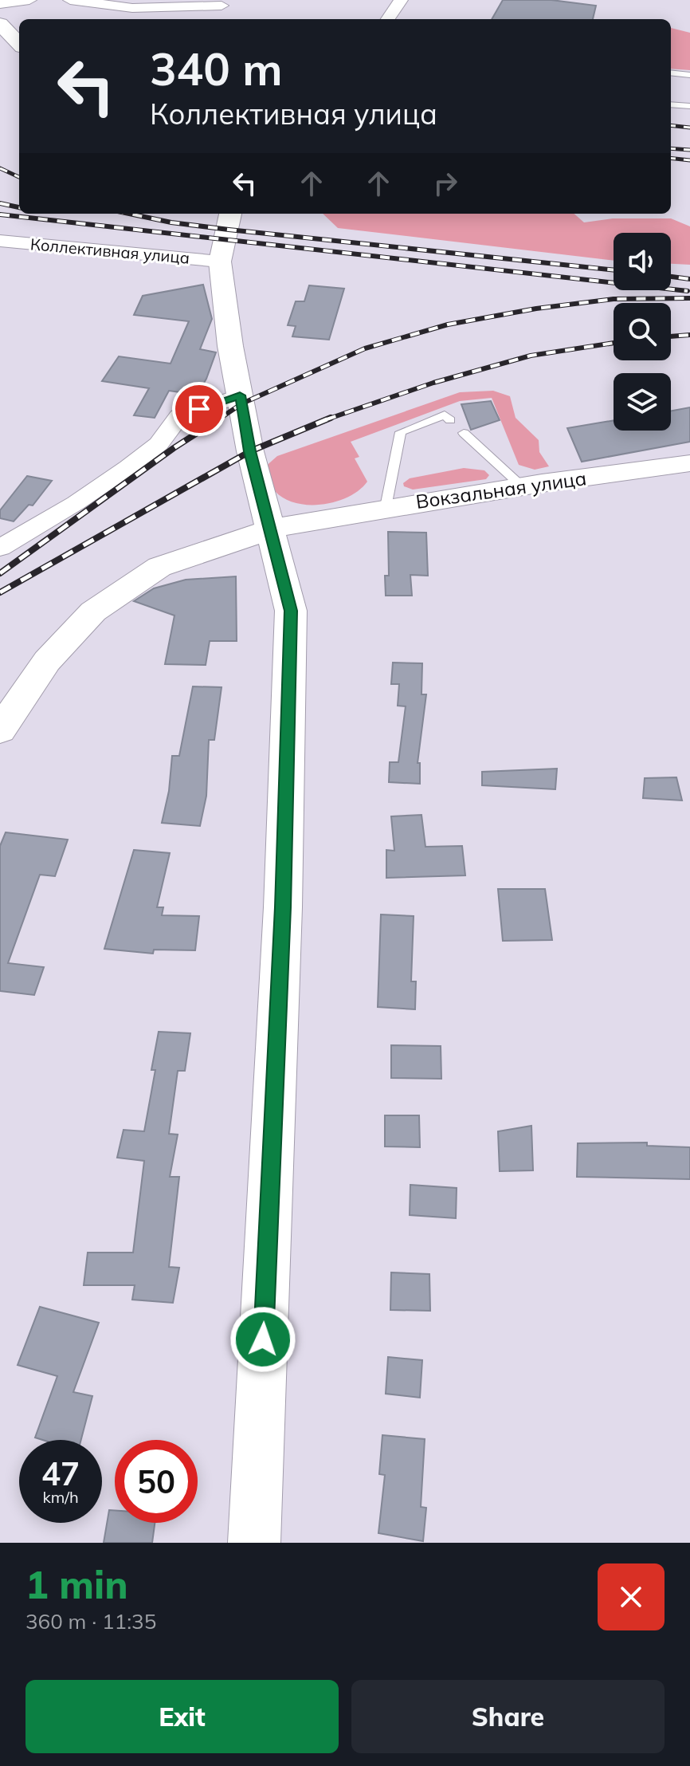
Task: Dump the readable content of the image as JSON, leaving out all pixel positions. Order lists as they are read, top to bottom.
{
  "streets": {
    "main road": ["Вокзальная улица"],
    "street": ["Коллективная улица"]
  },
  "page": {
    "turn": ["340 m", "Коллективная улица"],
    "speed": "47 km/h",
    "limit": "50",
    "heading": ["1 min", "360 m · 11:35"],
    "buttons": ["Exit", "Share"]
  }
}
